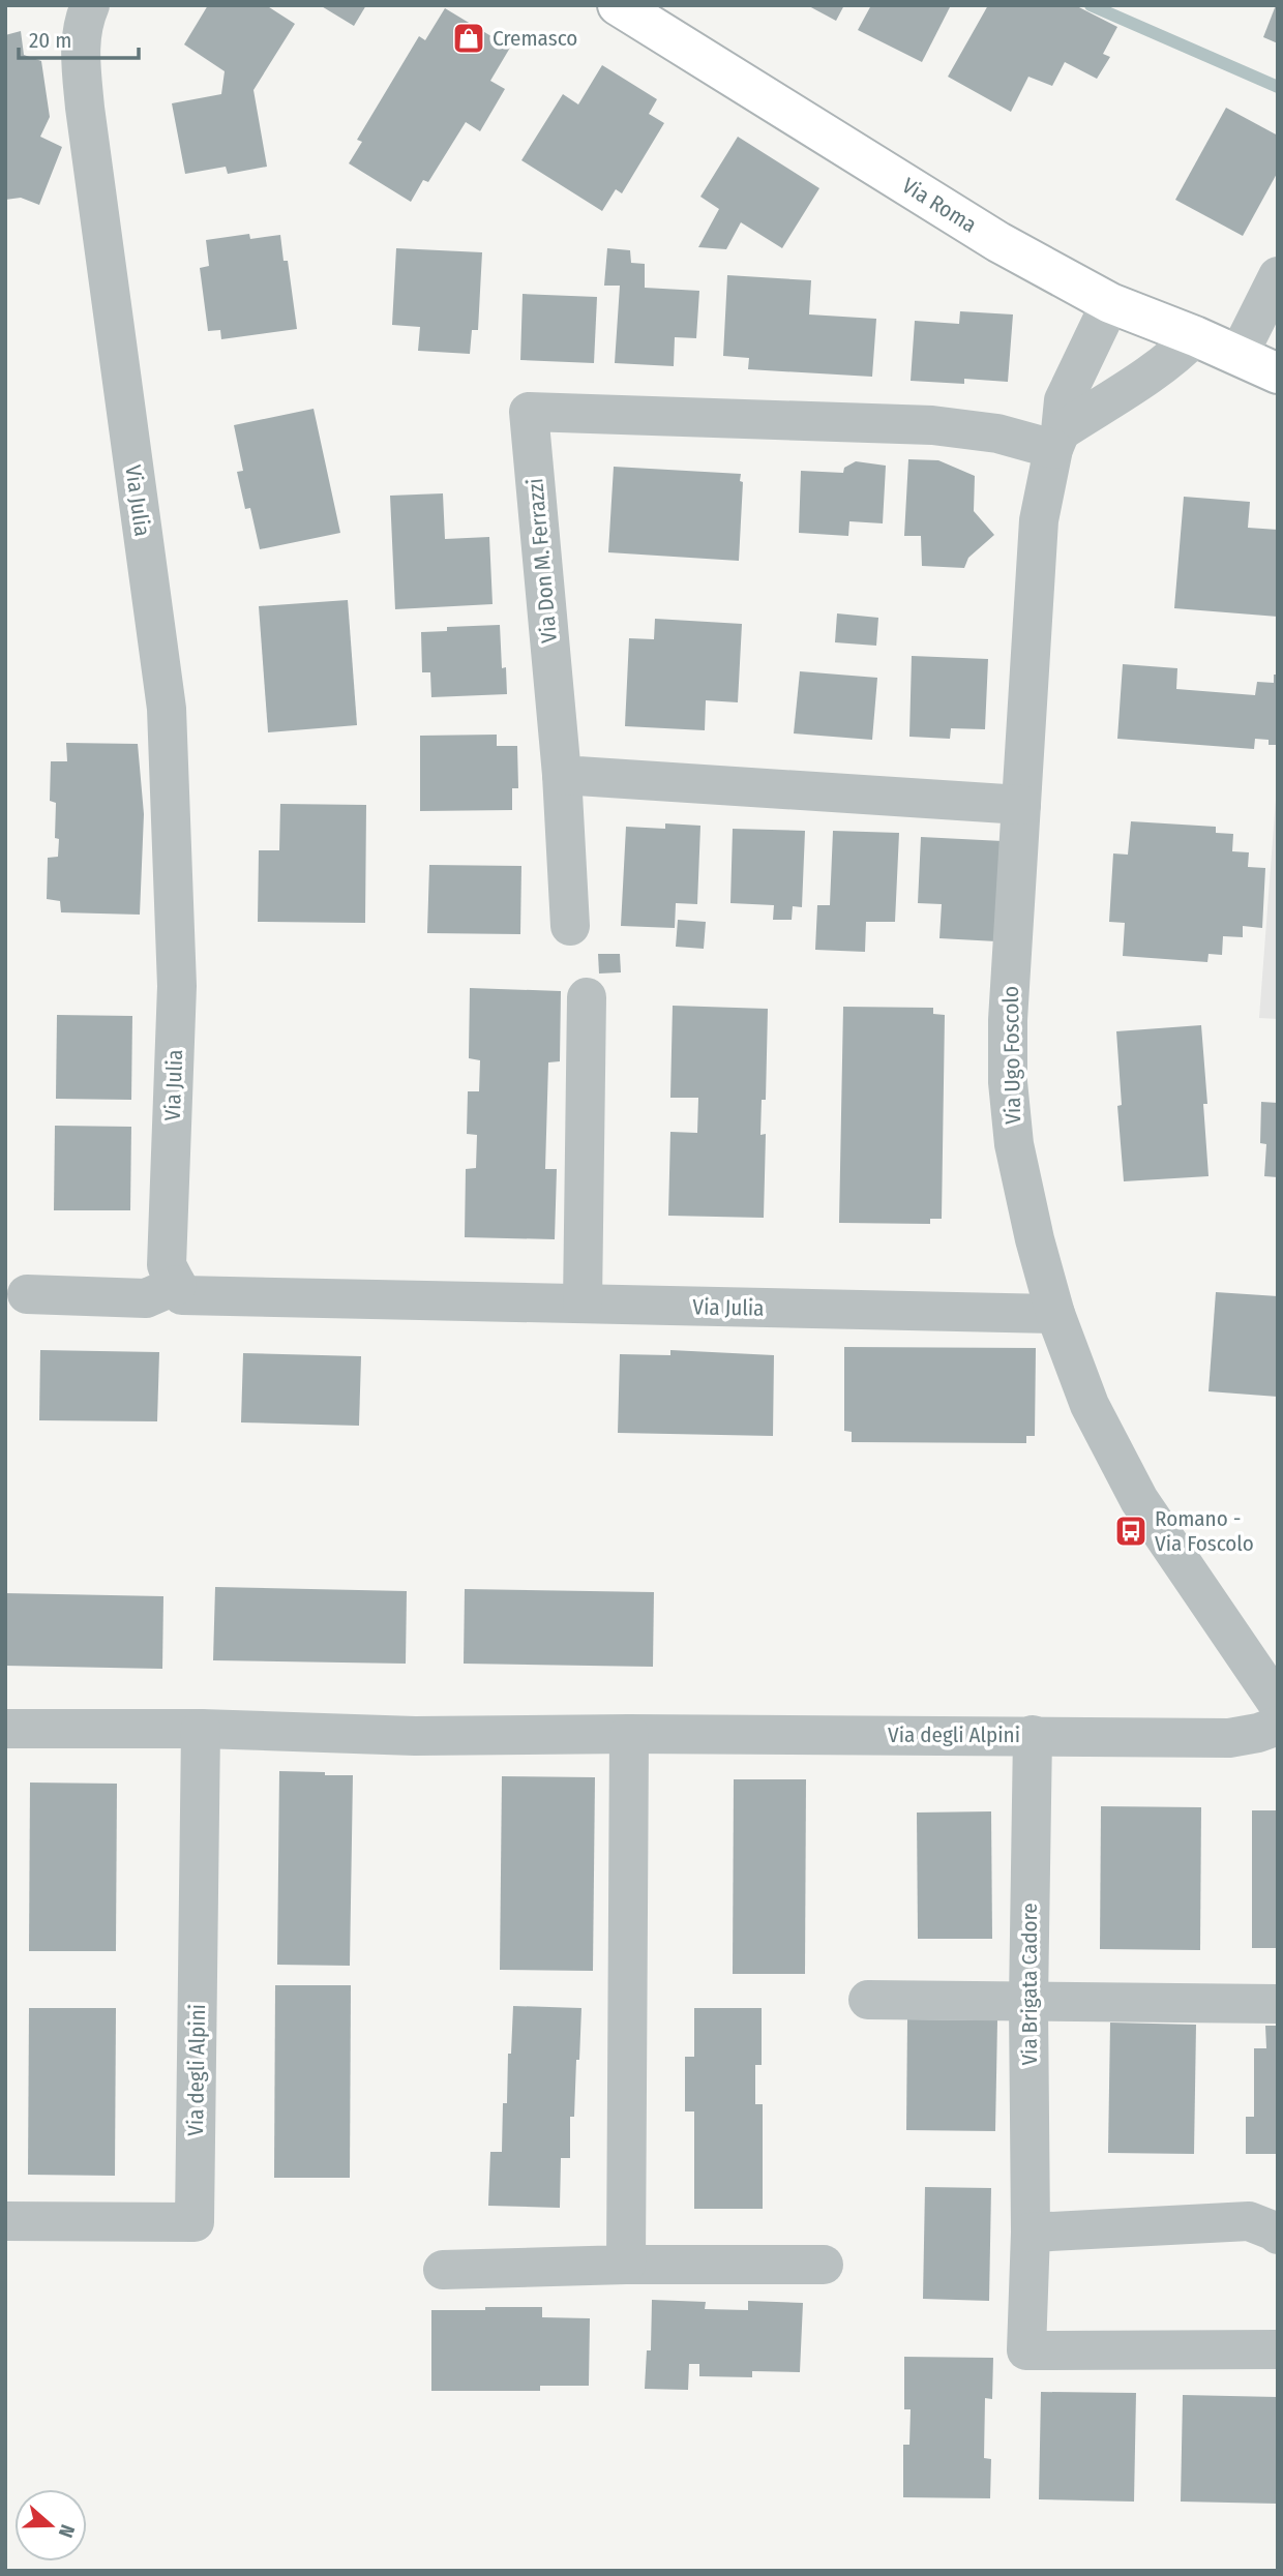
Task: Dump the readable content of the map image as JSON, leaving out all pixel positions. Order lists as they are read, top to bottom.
{
  "streets": {
    "main road": ["Via Roma"],
    "street": [
      "Via Julia",
      "Via Don M. Ferrazzi",
      "Via Ugo Foscolo",
      "Via degli Alpini",
      "Via Brigata Cadore"
    ]
  },
  "crossings": [
    ["Via Roma", "Via Ugo Foscolo"],
    ["Via Julia", "Via Ugo Foscolo"],
    ["Via Don M. Ferrazzi", "Via Ugo Foscolo"],
    ["Via degli Alpini", "Via Brigata Cadore"]
  ],
  "places": {
    "shop": ["Cremasco"],
    "bus stop": ["Romano - Via Foscolo"]
  },
  "scale_bar": "20 m",
  "north": "right"
}
